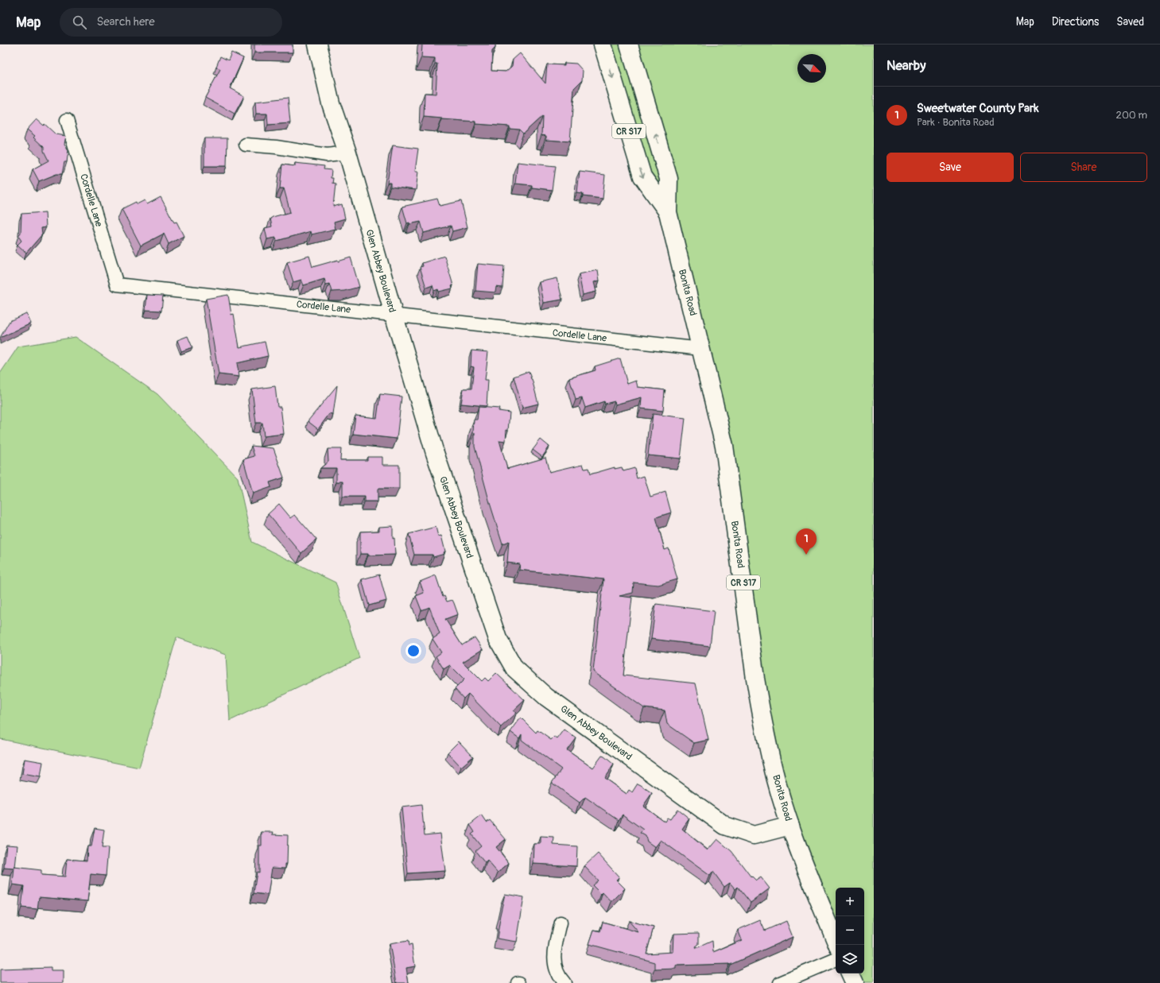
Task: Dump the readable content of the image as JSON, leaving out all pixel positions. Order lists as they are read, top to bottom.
{
  "streets": {
    "main road": ["CR S17", "Glen Abbey Boulevard", "Bonita Road"],
    "street": ["Cordelle Lane"]
  },
  "crossings": [
    ["Cordelle Lane", "Glen Abbey Boulevard"],
    ["Cordelle Lane", "Bonita Road"],
    ["Glen Abbey Boulevard", "Bonita Road"]
  ],
  "north": "bottom right",
  "page": {
    "header": "Map",
    "search": "Search here",
    "nav": ["Map", "Directions", "Saved"],
    "heading": "Nearby",
    "list": [
      {
        "mark": "1",
        "name": "Sweetwater County Park",
        "note": "Park · Bonita Road",
        "value": "200 m"
      }
    ],
    "buttons": ["Save", "Share"],
    "pins": "1",
    "map_buttons": ["+", "−"]
  }
}
